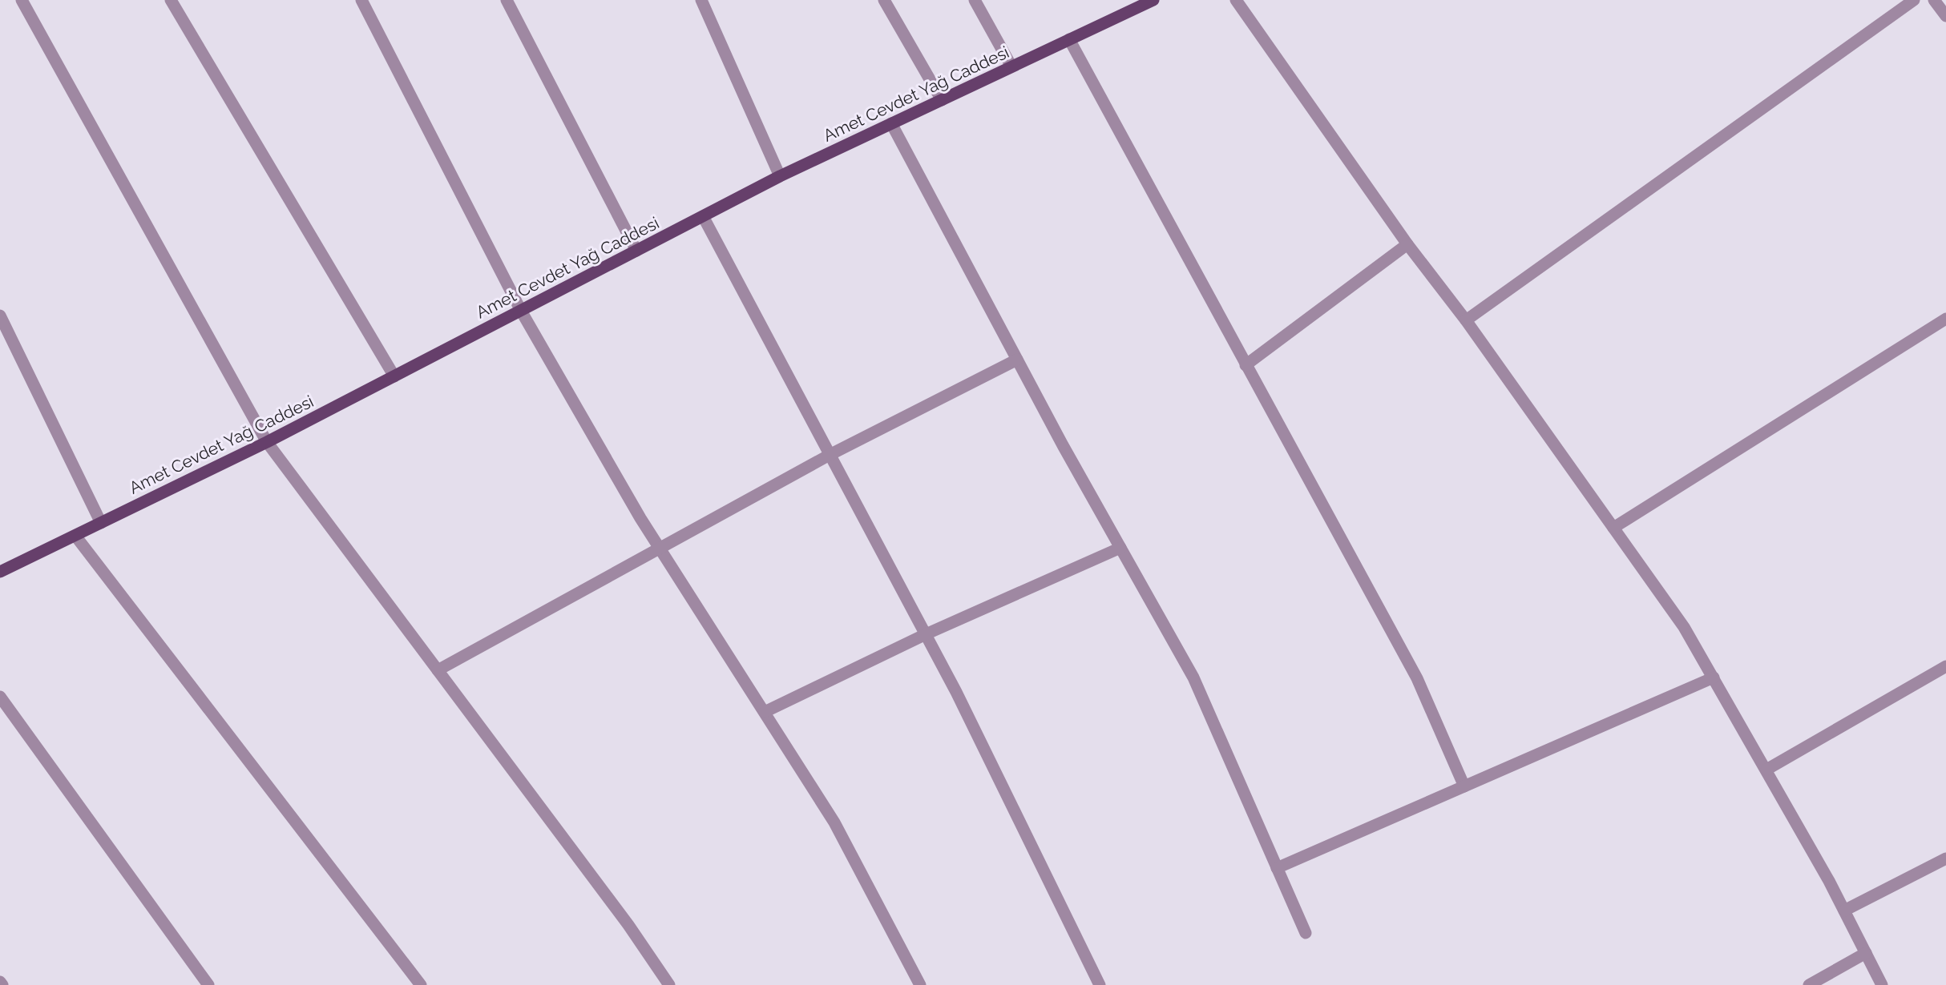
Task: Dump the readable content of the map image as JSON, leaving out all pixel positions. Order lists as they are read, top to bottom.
{
  "streets": {
    "main road": ["Amet Cevdet Yağ Caddesi"]
  }
}
